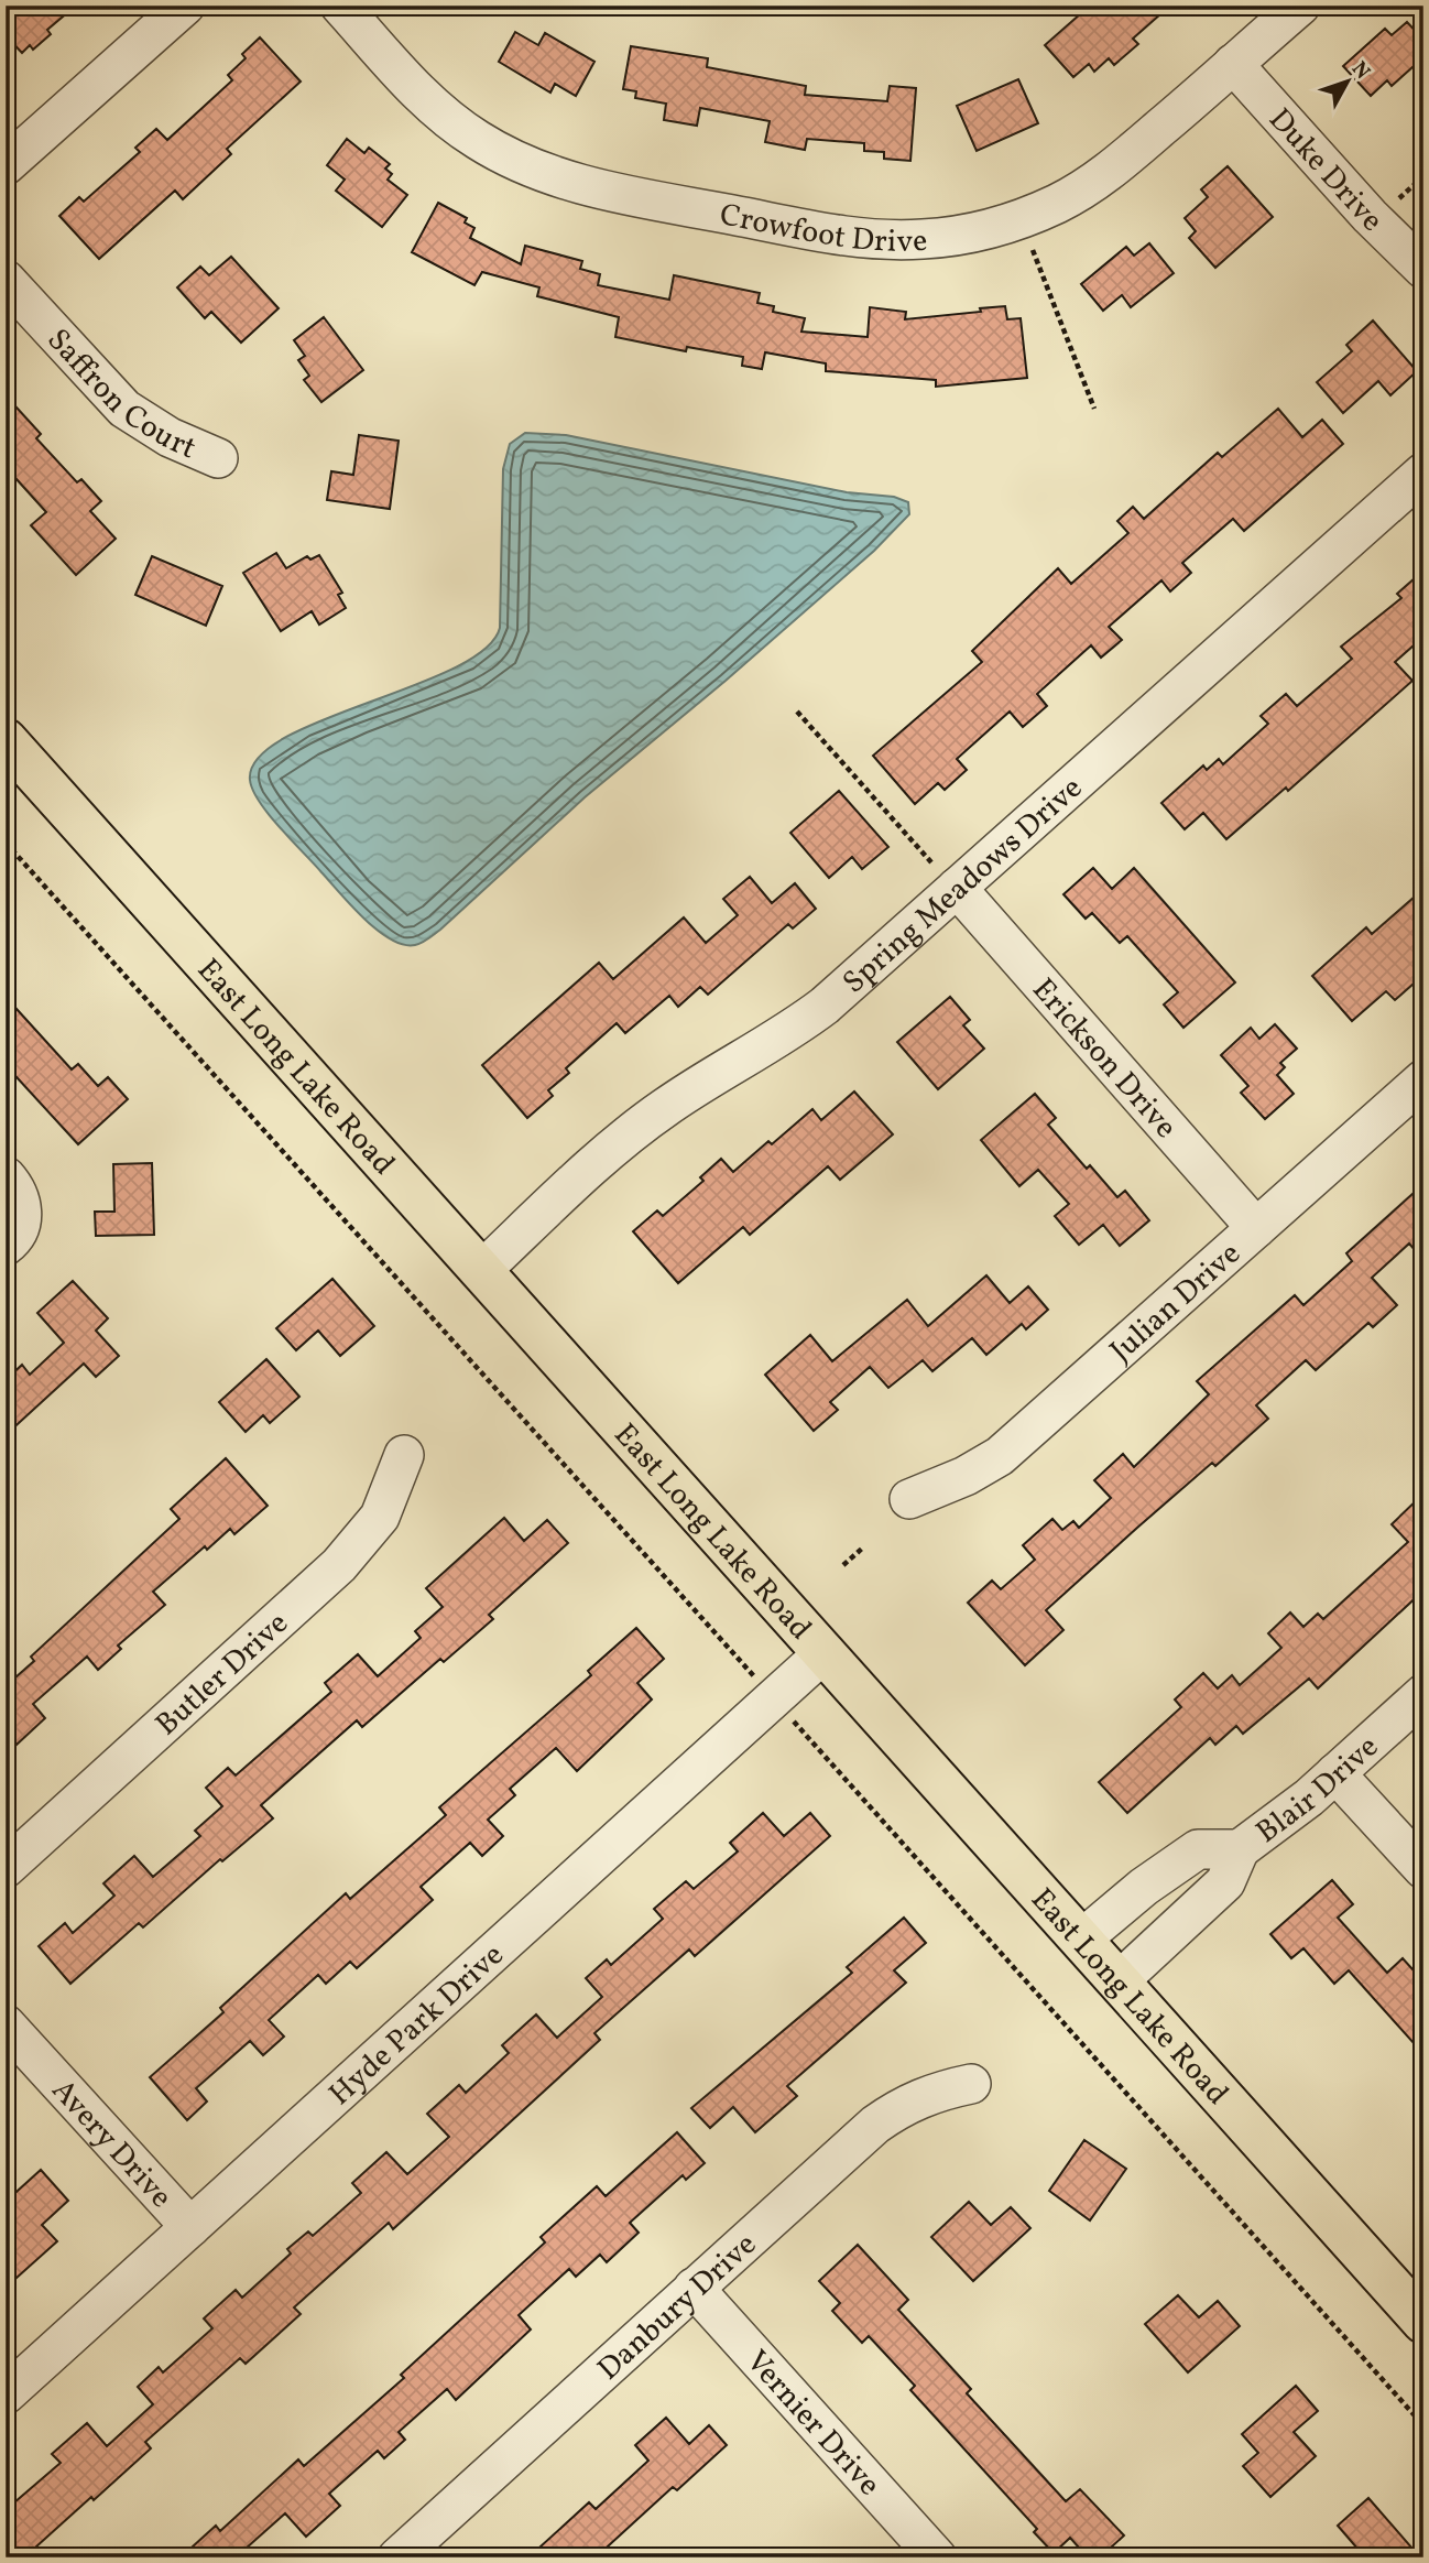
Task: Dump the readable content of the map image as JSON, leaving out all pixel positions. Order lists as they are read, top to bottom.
{
  "streets": {
    "main road": ["East Long Lake Road"],
    "street": [
      "Duke Drive",
      "Crowfoot Drive",
      "Saffron Court",
      "Spring Meadows Drive",
      "Erickson Drive",
      "Julian Drive",
      "Butler Drive",
      "Blair Drive",
      "Hyde Park Drive",
      "Avery Drive",
      "Danbury Drive",
      "Vernier Drive"
    ]
  },
  "crossings": [
    ["Duke Drive", "Crowfoot Drive"],
    ["Spring Meadows Drive", "Erickson Drive"],
    ["Spring Meadows Drive", "East Long Lake Road"],
    ["Erickson Drive", "Julian Drive"],
    ["East Long Lake Road", "Blair Drive"],
    ["East Long Lake Road", "Hyde Park Drive"],
    ["Hyde Park Drive", "Avery Drive"],
    ["Danbury Drive", "Vernier Drive"]
  ],
  "north": "top right"
}
